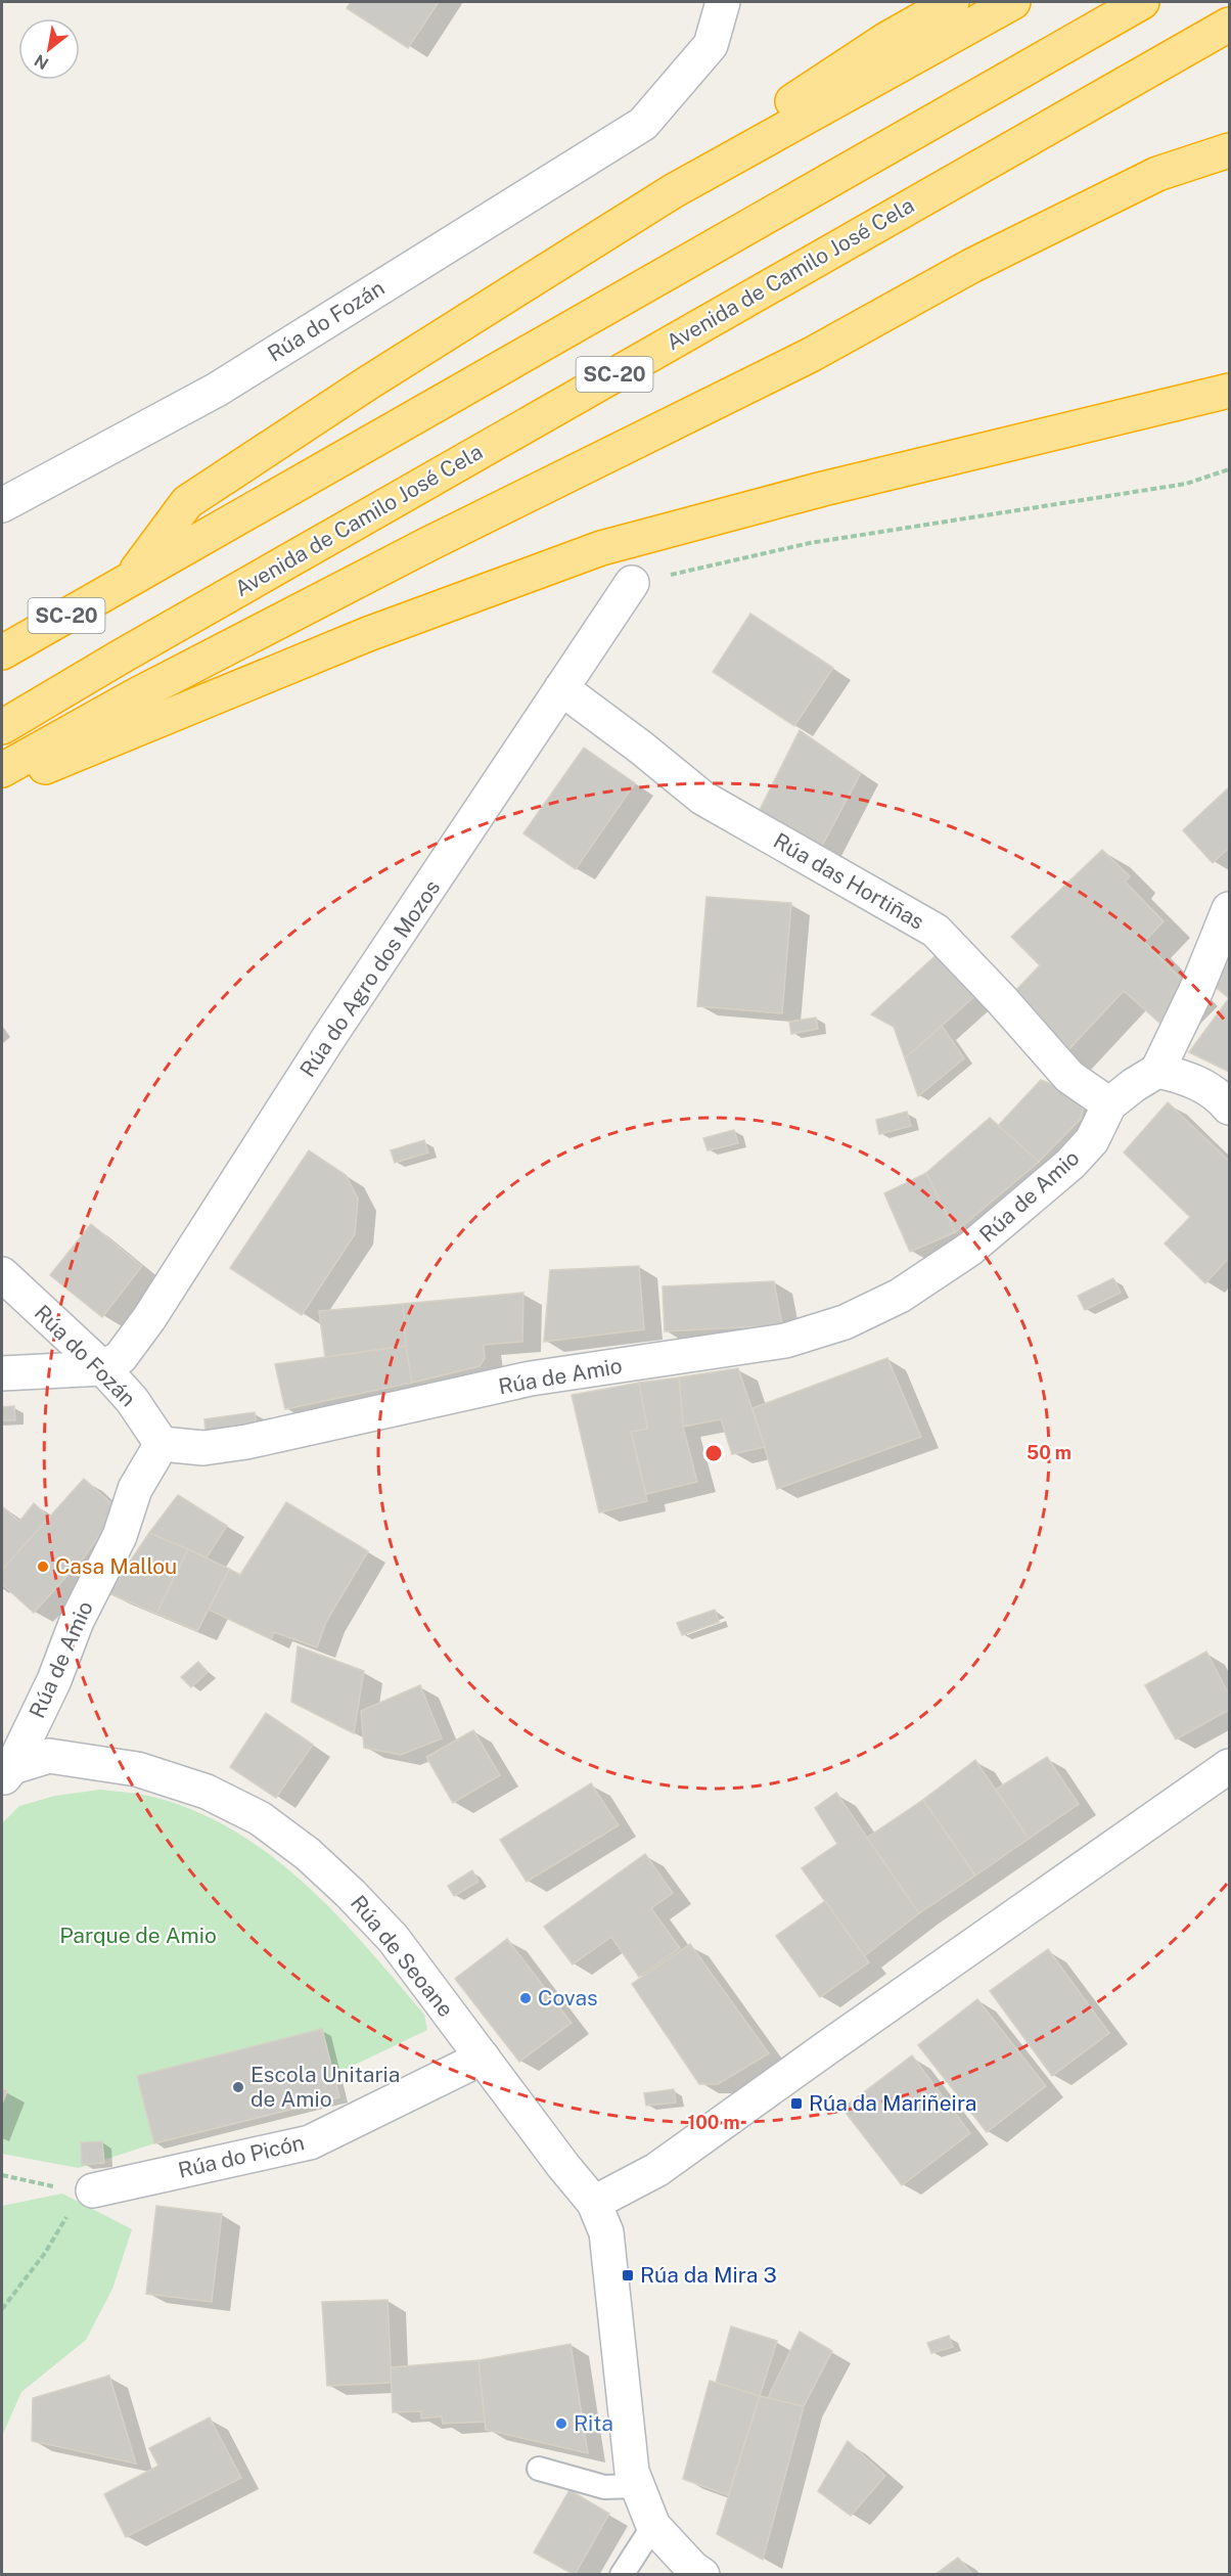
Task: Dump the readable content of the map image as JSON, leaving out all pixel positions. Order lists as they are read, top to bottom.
{
  "streets": {
    "highway": ["Avenida de Camilo José Cela", "SC-20"],
    "street": [
      "Rúa do Fozán",
      "Rúa das Hortiñas",
      "Rúa do Agro dos Mozos",
      "Rúa de Amio",
      "Rúa de Seoane",
      "Rúa do Picón"
    ]
  },
  "crossings": [
    ["Rúa do Fozán", "Rúa do Agro dos Mozos"],
    ["Rúa do Fozán", "Rúa de Amio"],
    ["Rúa das Hortiñas", "Rúa do Agro dos Mozos"],
    ["Rúa das Hortiñas", "Rúa de Amio"],
    ["Rúa de Amio", "Rúa de Seoane"],
    ["Rúa de Seoane", "Rúa do Picón"]
  ],
  "parks": ["Parque de Amio"],
  "places": {
    "other": [
      "Casa Mallou",
      "Covas",
      "Escola Unitaria de Amio",
      "Rita"
    ],
    "transit": ["Rúa da Mariñeira", "Rúa da Mira 3"]
  },
  "north": "bottom left",
  "rings": ["50 m", "100 m"]
}
